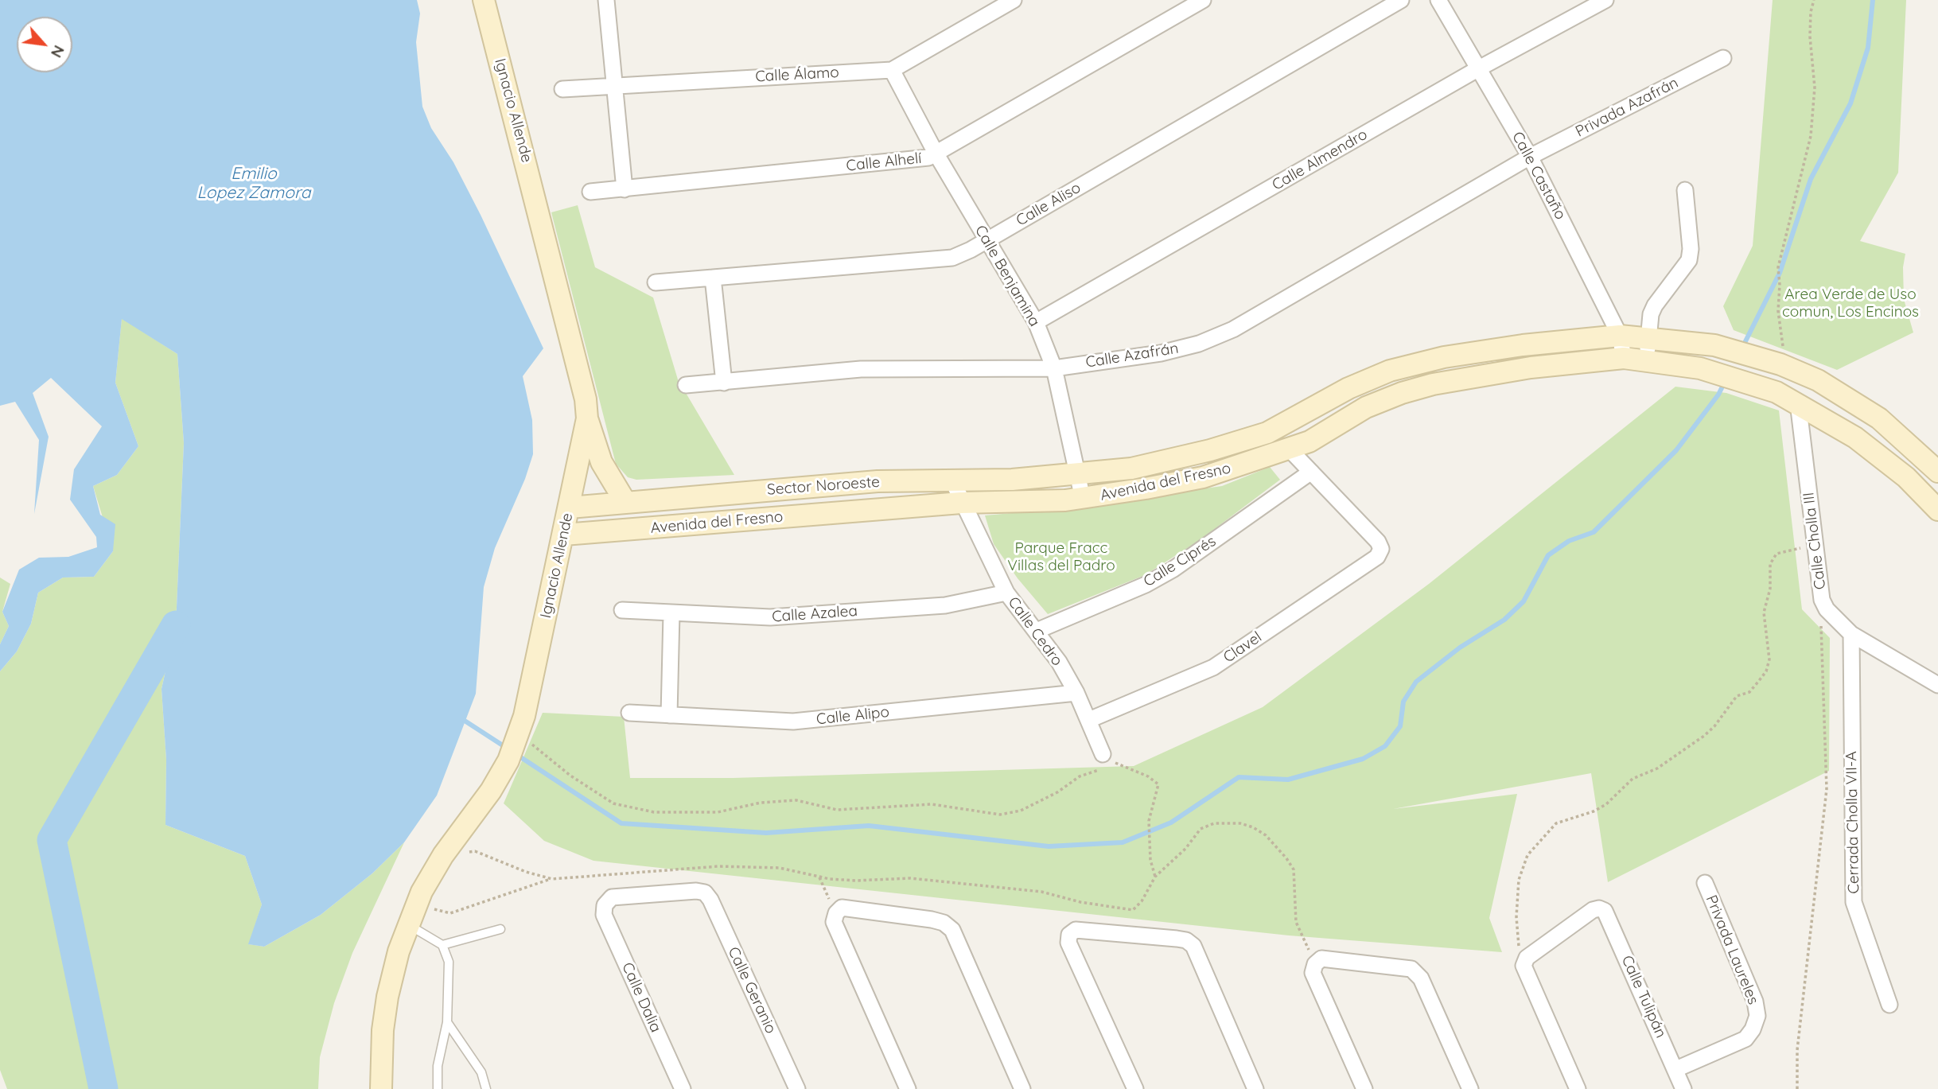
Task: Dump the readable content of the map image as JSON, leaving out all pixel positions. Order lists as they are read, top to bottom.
{
  "streets": {
    "street": [
      "Calle Álamo",
      "Privada Azafrán",
      "Ignacio Allende",
      "Calle Almendro",
      "Calle Alhelí",
      "Calle Castaño",
      "Calle Aliso",
      "Calle Benjamina",
      "Calle Azafrán",
      "Avenida del Fresno",
      "Sector Noroeste",
      "Calle Cholla III",
      "Calle Ciprés",
      "Calle Azalea",
      "Calle Cedro",
      "Clavel",
      "Calle Alipo",
      "Cerrada Cholla VII-A",
      "Privada Laureles",
      "Calle Geranio",
      "Calle Tulipán",
      "Calle Dalia"
    ]
  },
  "crossings": [
    ["Calle Álamo", "Calle Benjamina"],
    ["Privada Azafrán", "Calle Castaño"],
    ["Privada Azafrán", "Calle Azafrán"],
    ["Ignacio Allende", "Avenida del Fresno"],
    ["Ignacio Allende", "Sector Noroeste"],
    ["Calle Almendro", "Calle Castaño"],
    ["Calle Almendro", "Calle Benjamina"],
    ["Calle Alhelí", "Calle Benjamina"],
    ["Calle Castaño", "Calle Azafrán"],
    ["Calle Castaño", "Avenida del Fresno"],
    ["Calle Aliso", "Calle Benjamina"],
    ["Calle Benjamina", "Calle Azafrán"],
    ["Calle Benjamina", "Avenida del Fresno"],
    ["Calle Benjamina", "Sector Noroeste"],
    ["Avenida del Fresno", "Sector Noroeste"],
    ["Avenida del Fresno", "Calle Cholla III"],
    ["Avenida del Fresno", "Calle Cedro"],
    ["Sector Noroeste", "Calle Cedro"],
    ["Calle Cholla III", "Cerrada Cholla VII-A"],
    ["Calle Ciprés", "Calle Cedro"],
    ["Calle Ciprés", "Clavel"],
    ["Calle Azalea", "Calle Cedro"],
    ["Calle Cedro", "Clavel"],
    ["Calle Cedro", "Calle Alipo"],
    ["Privada Laureles", "Calle Tulipán"],
    ["Calle Geranio", "Calle Dalia"]
  ],
  "water": ["Emilio Lopez Zamora"],
  "parks": ["Area Verde de Uso comun, Los Encinos", "Parque Fracc Villas del Padro"],
  "north": "bottom right"
}
